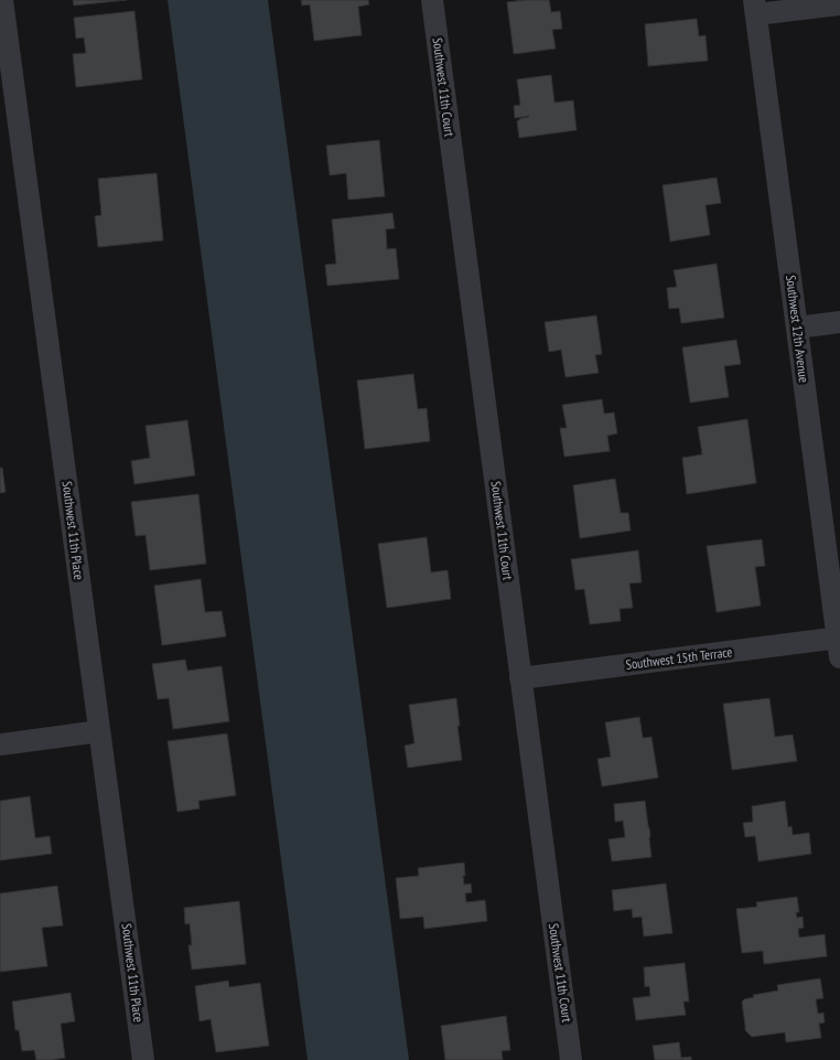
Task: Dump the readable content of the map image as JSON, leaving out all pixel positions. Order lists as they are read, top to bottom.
{
  "streets": {
    "street": [
      "Southwest 11th Court",
      "Southwest 12th Avenue",
      "Southwest 11th Place",
      "Southwest 15th Terrace"
    ]
  },
  "crossings": [
    ["Southwest 11th Court", "Southwest 15th Terrace"],
    ["Southwest 12th Avenue", "Southwest 15th Terrace"]
  ]
}
